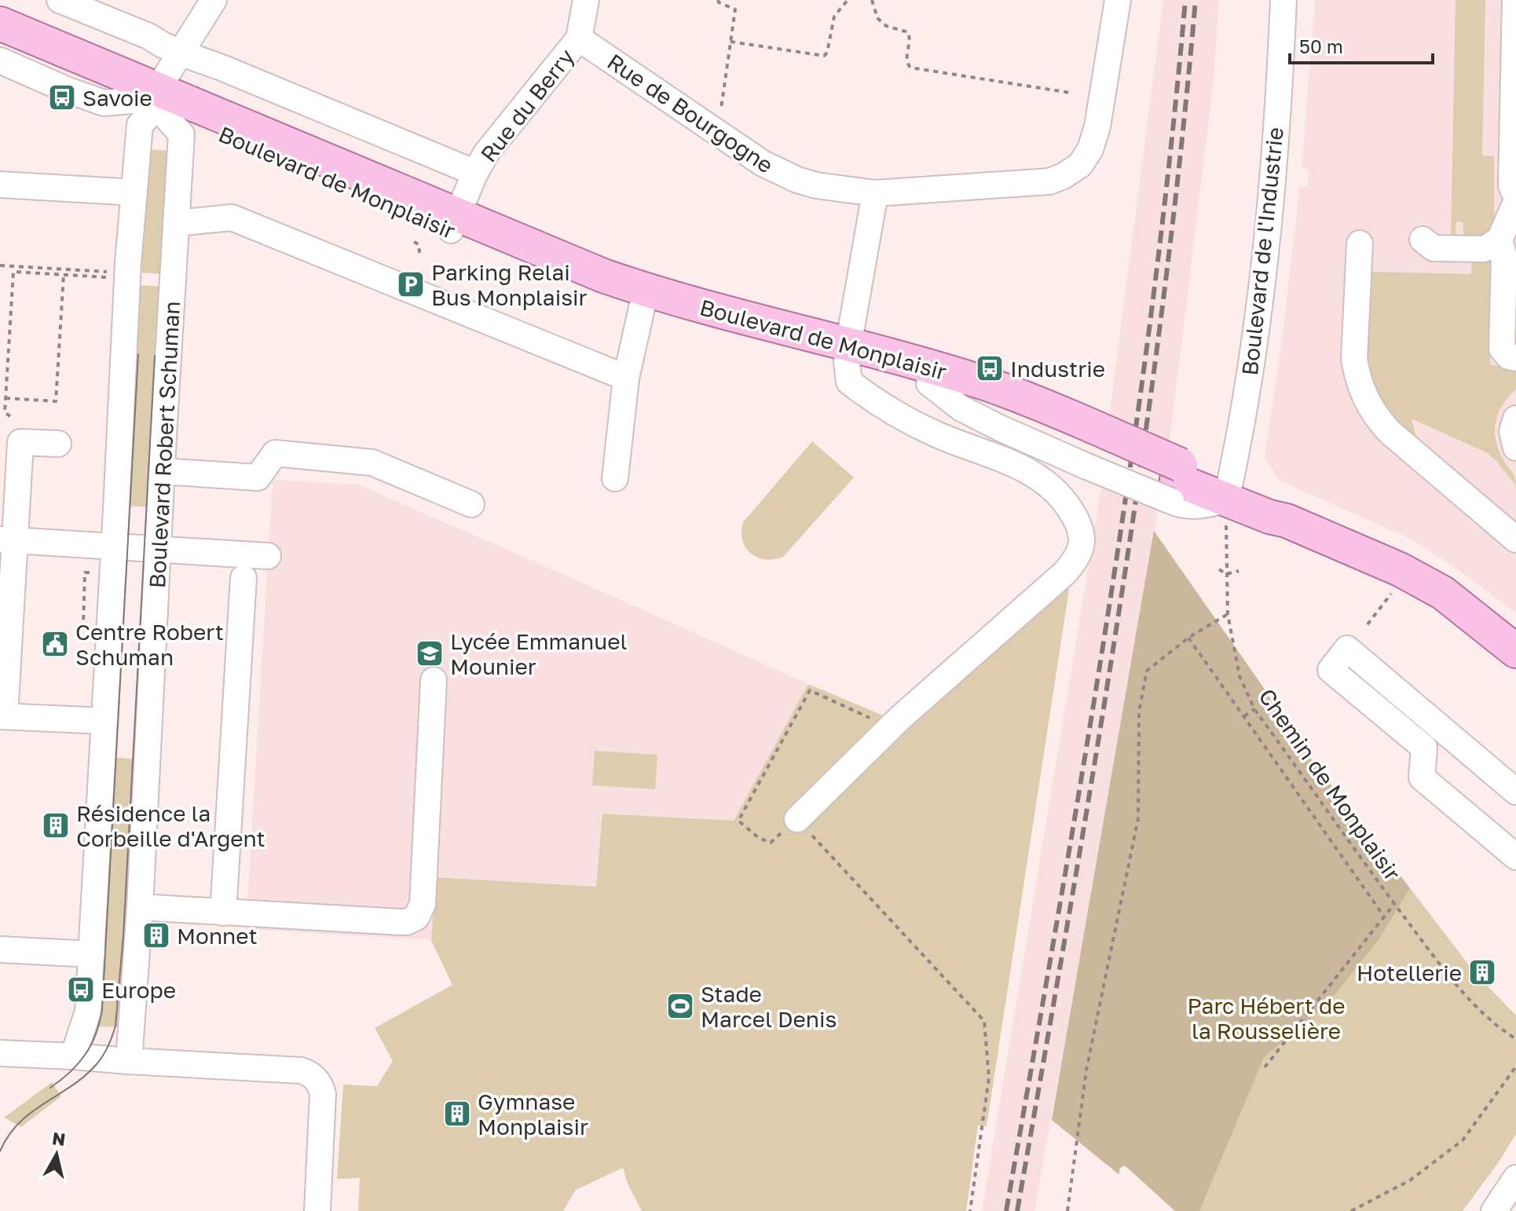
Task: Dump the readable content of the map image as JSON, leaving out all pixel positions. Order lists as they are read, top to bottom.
{
  "streets": {
    "main road": ["Boulevard de Monplaisir"],
    "street": [
      "Rue du Berry",
      "Rue de Bourgogne",
      "Boulevard de l'Industrie",
      "Boulevard Robert Schuman"
    ],
    "path": ["Chemin de Monplaisir"]
  },
  "crossings": [
    ["Rue du Berry", "Rue de Bourgogne"],
    ["Rue du Berry", "Boulevard de Monplaisir"],
    ["Boulevard de Monplaisir", "Boulevard de l'Industrie"],
    ["Boulevard de Monplaisir", "Boulevard Robert Schuman"],
    ["Boulevard de Monplaisir", "Chemin de Monplaisir"],
    ["Boulevard de l'Industrie", "Chemin de Monplaisir"]
  ],
  "parks": ["Parc Hébert de la Rousselière"],
  "places": {
    "bus stop": ["Savoie", "Industrie", "Europe"],
    "parking": ["Parking Relai Bus Monplaisir"],
    "public building": ["Centre Robert Schuman"],
    "school or university": ["Lycée Emmanuel Mounier"],
    "building": [
      "Résidence la Corbeille d'Argent",
      "Monnet",
      "Hotellerie",
      "Gymnase Monplaisir"
    ],
    "sports": ["Stade Marcel Denis"]
  },
  "scale_bar": "50 m",
  "north": "top"
}
